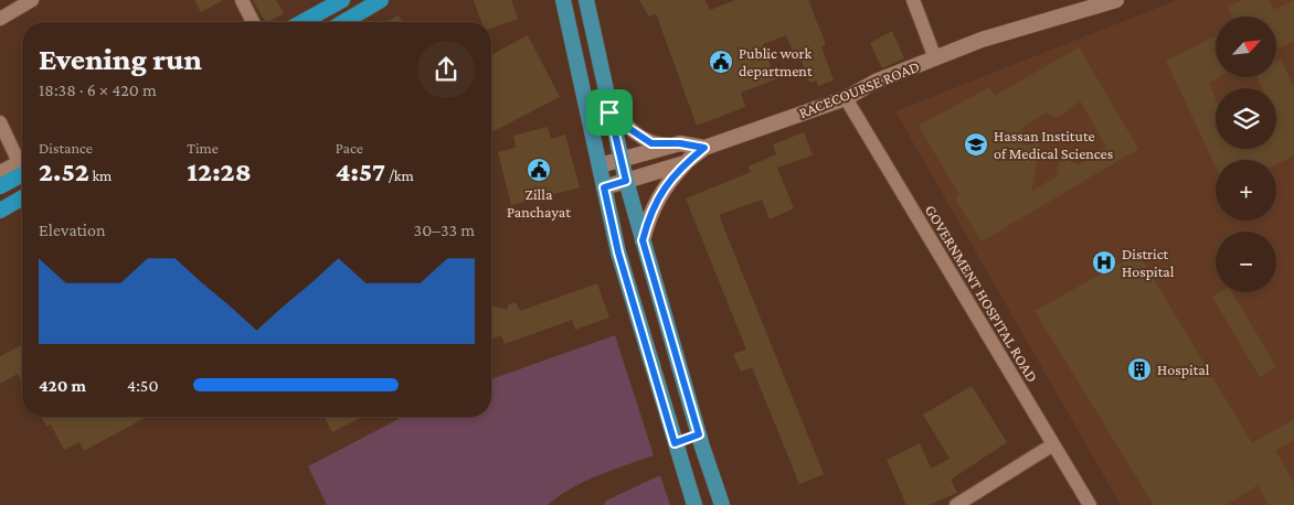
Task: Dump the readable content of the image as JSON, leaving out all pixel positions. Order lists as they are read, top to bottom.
{
  "streets": {
    "street": ["RACECOURSE ROAD", "GOVERNMENT HOSPITAL ROAD"]
  },
  "crossings": [
    ["RACECOURSE ROAD", "GOVERNMENT HOSPITAL ROAD"]
  ],
  "places": {
    "public building": ["Public work department", "Zilla Panchayat"],
    "school or university": ["Hassan Institute of Medical Sciences"],
    "hospital": ["District Hospital"],
    "building": ["Hospital"]
  },
  "north": "top right",
  "page": {
    "map_buttons": ["+", "−"],
    "heading": ["Evening run", "18:38 · 6 × 420 m"],
    "stats": [
      ["Distance", "2.52 km"],
      ["Time", "12:28"],
      ["Pace", "4:57 /km"]
    ],
    "chart": ["Elevation", "30–33 m"],
    "list": [
      {
        "name": "420 m",
        "note": "4:50"
      }
    ]
  }
}
